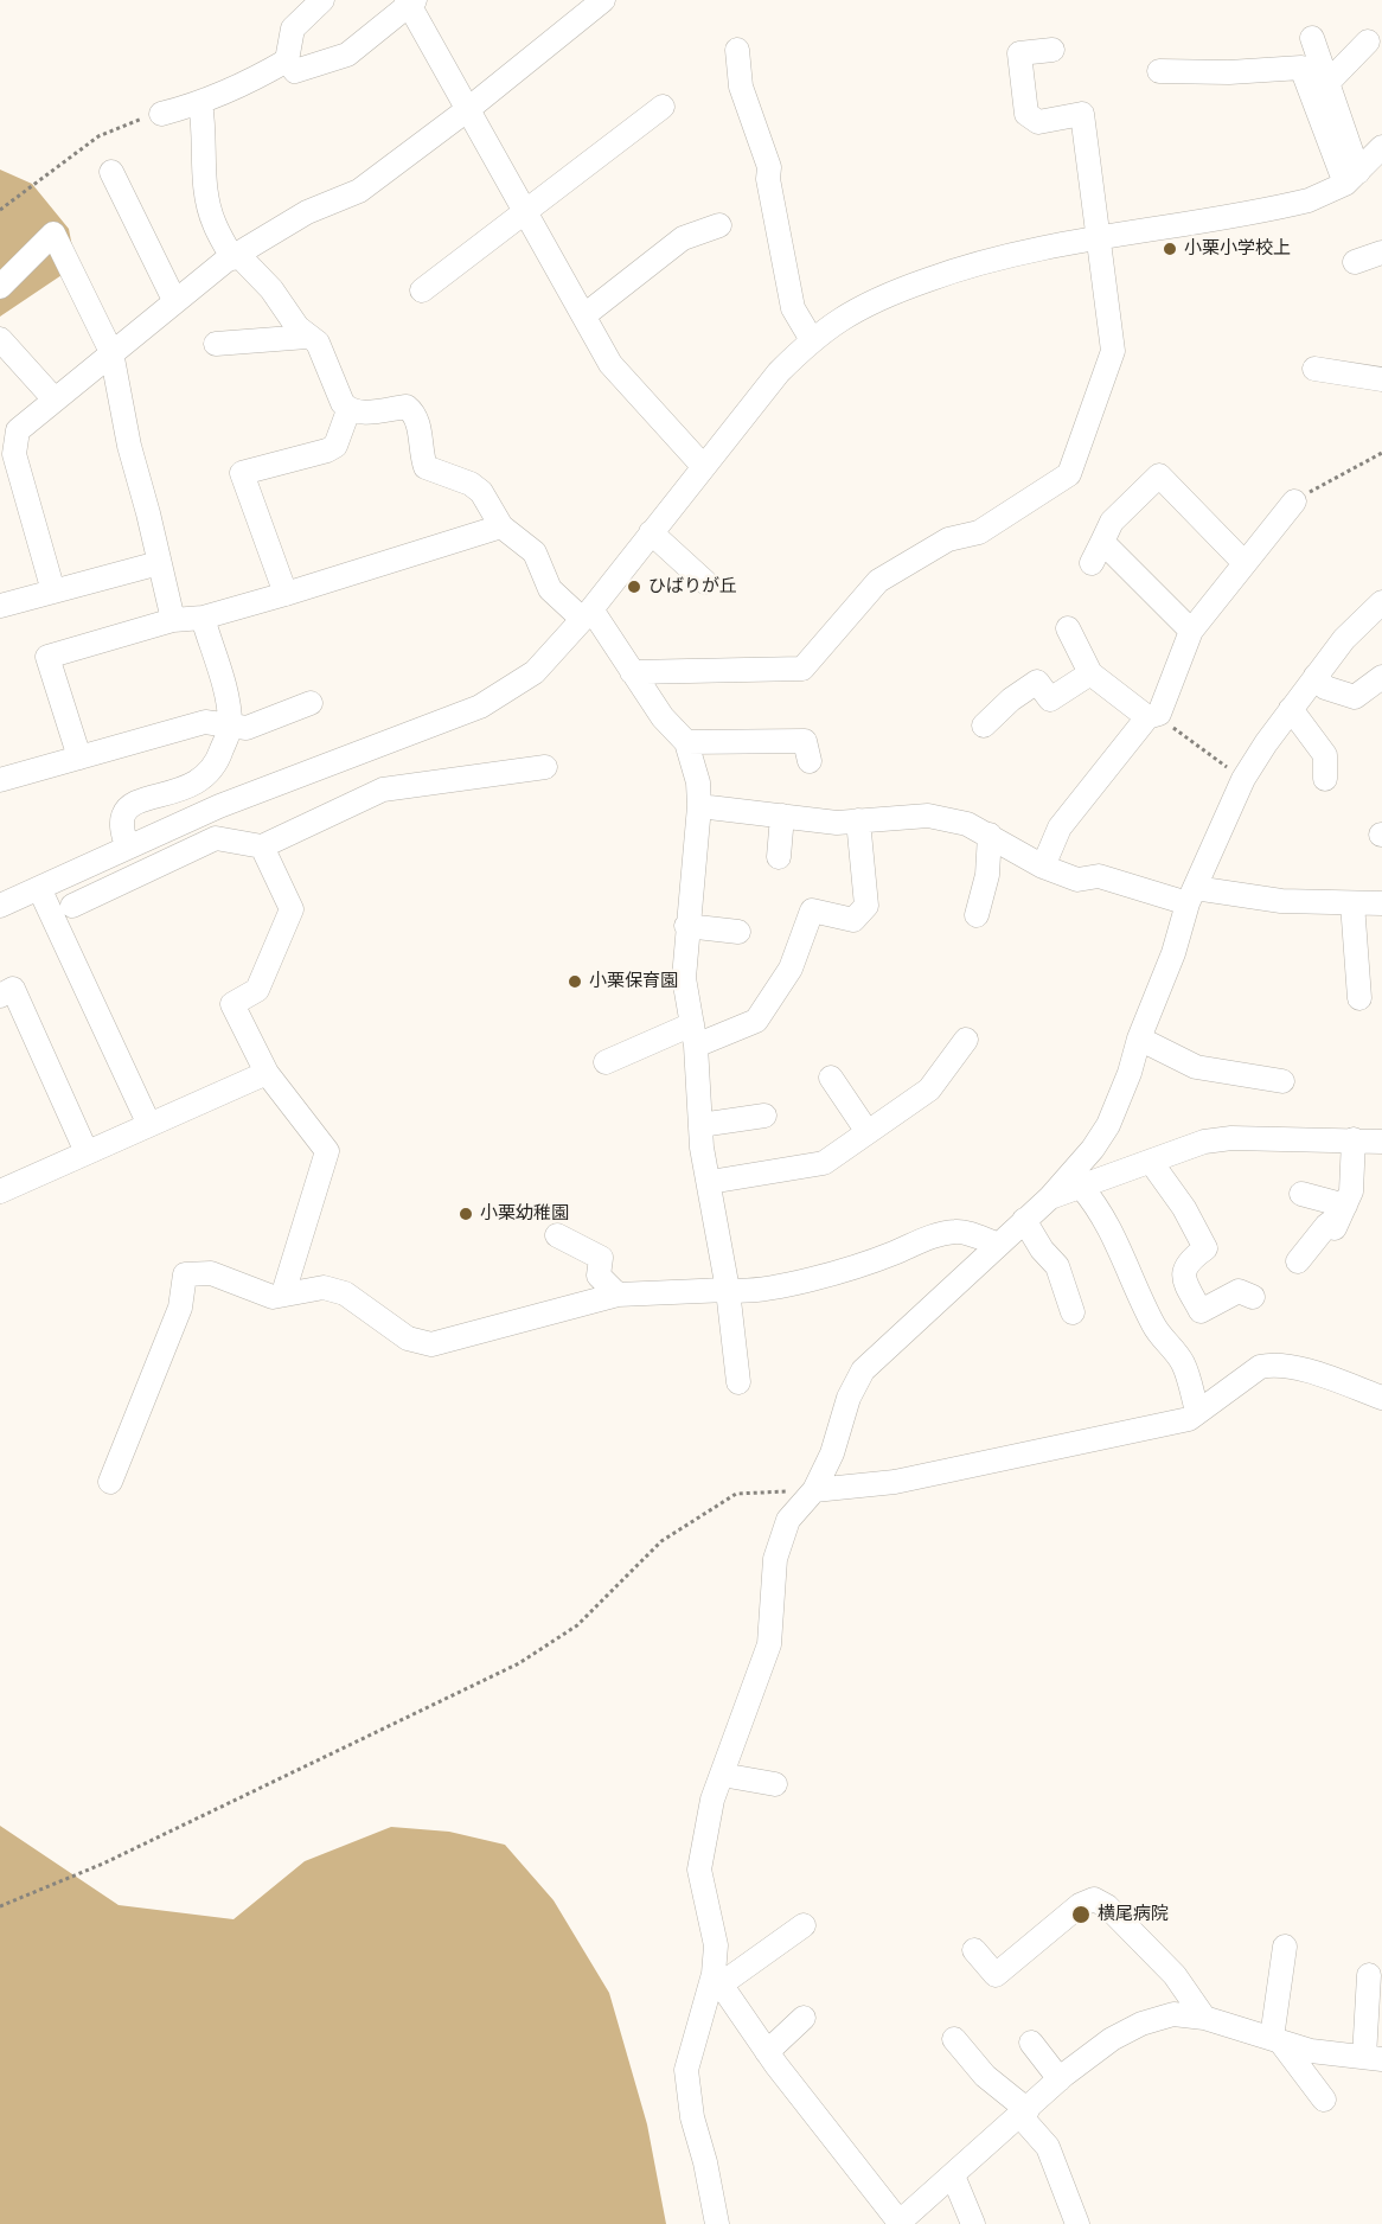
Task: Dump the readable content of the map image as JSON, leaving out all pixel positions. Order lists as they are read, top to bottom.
{
  "places": [
    "小栗小学校上",
    "ひばりが丘",
    "小栗保育園",
    "小栗幼稚園",
    "横尾病院"
  ]
}
